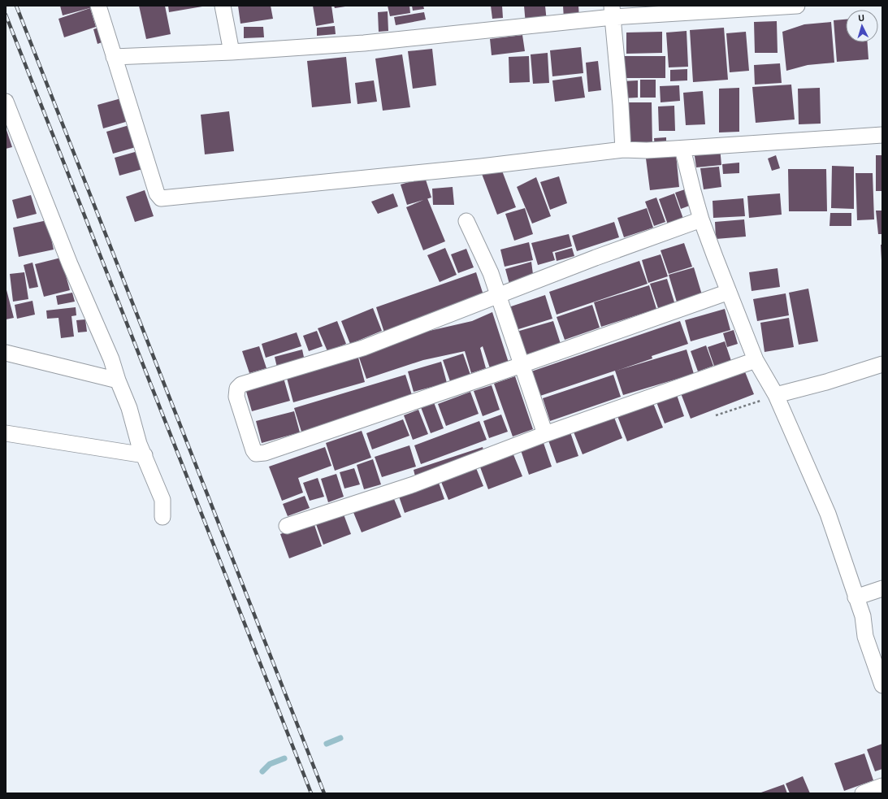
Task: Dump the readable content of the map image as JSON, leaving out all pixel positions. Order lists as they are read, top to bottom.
{
  "north": "top"
}
